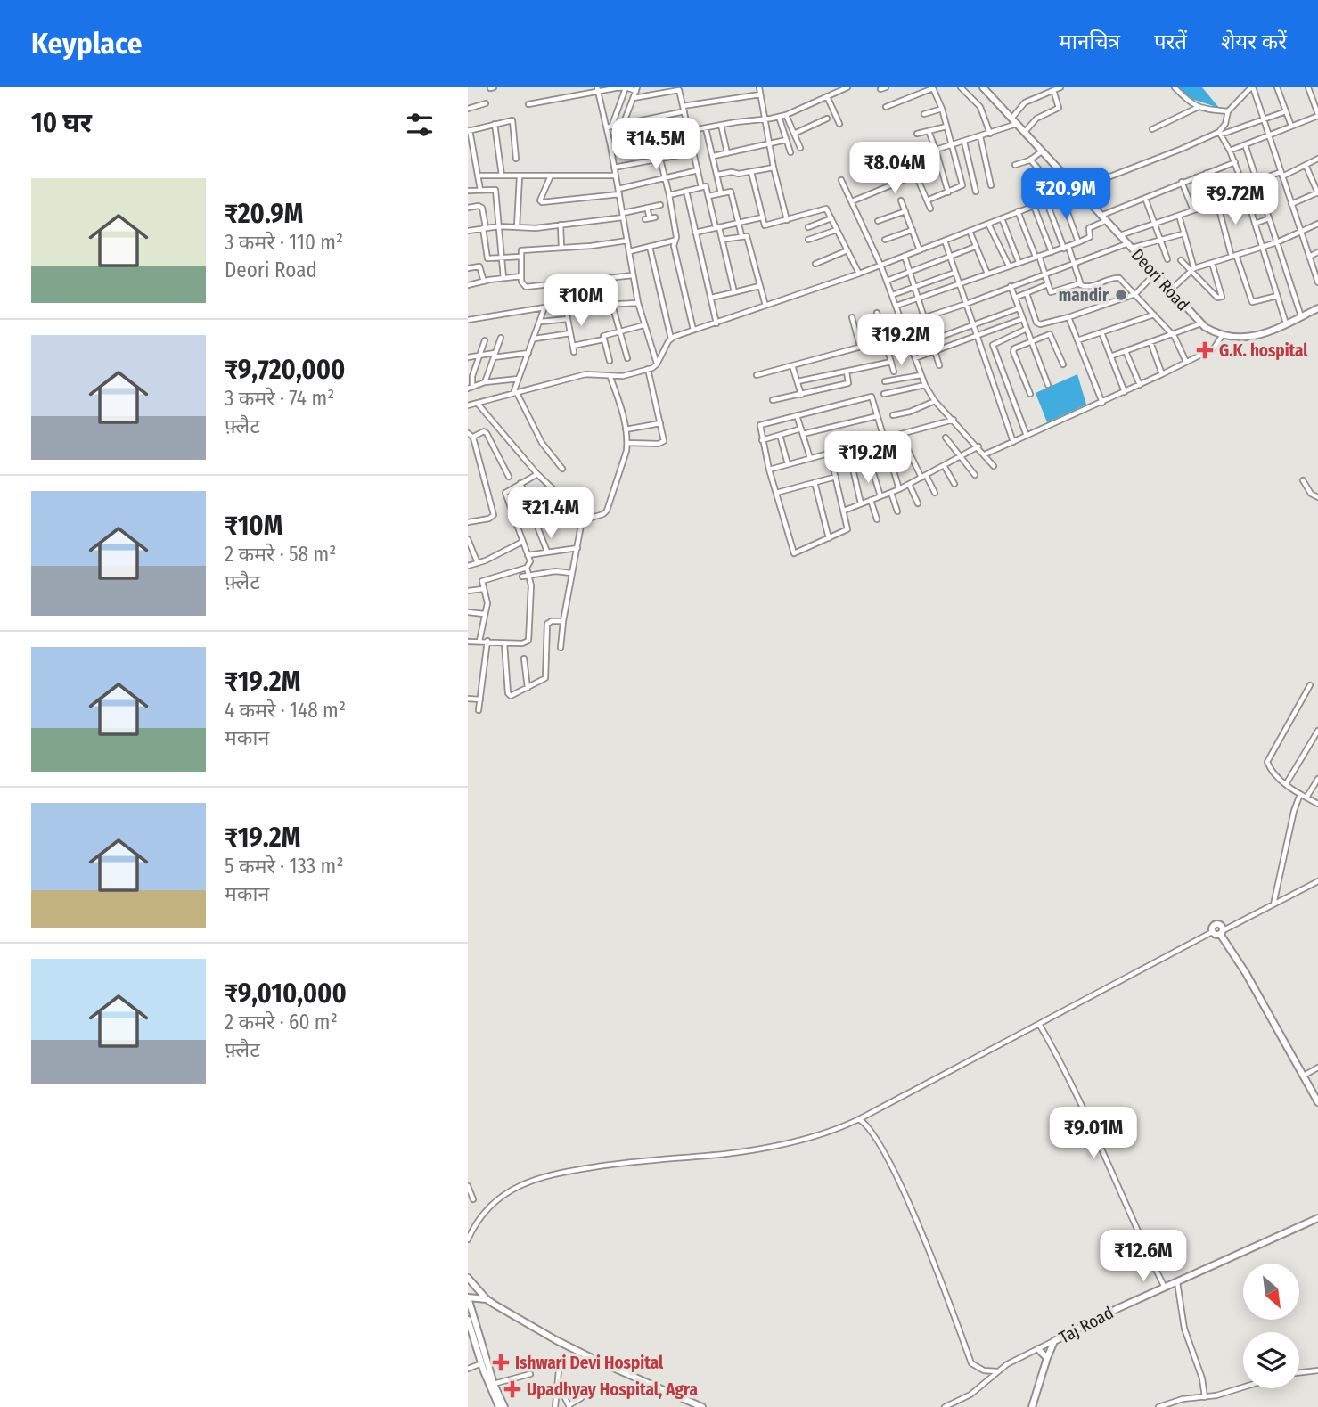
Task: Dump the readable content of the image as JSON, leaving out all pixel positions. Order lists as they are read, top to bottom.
{
  "streets": {
    "street": ["Deori Road", "Taj Road"]
  },
  "places": {
    "other": ["mandir"],
    "health": ["G.K. hospital", "Ishwari Devi Hospital", "Upadhyay Hospital, Agra"]
  },
  "north": "bottom right",
  "page": {
    "header": "Keyplace",
    "nav": ["मानचित्र", "परतें", "शेयर करें"],
    "heading": "10 घर",
    "price": [
      "₹14.5M",
      "₹8.04M",
      "₹20.9M",
      "₹9.72M",
      "₹10M",
      "₹19.2M",
      "₹19.2M",
      "₹21.4M",
      "₹9.01M",
      "₹12.6M"
    ],
    "list": [
      {
        "name": "₹20.9M",
        "note": "3 कमरे · 110 m² · Deori Road"
      },
      {
        "name": "₹9,720,000",
        "note": "3 कमरे · 74 m² · फ़्लैट"
      },
      {
        "name": "₹10M",
        "note": "2 कमरे · 58 m² · फ़्लैट"
      },
      {
        "name": "₹19.2M",
        "note": "4 कमरे · 148 m² · मकान"
      },
      {
        "name": "₹19.2M",
        "note": "5 कमरे · 133 m² · मकान"
      },
      {
        "name": "₹9,010,000",
        "note": "2 कमरे · 60 m² · फ़्लैट"
      }
    ]
  }
}
